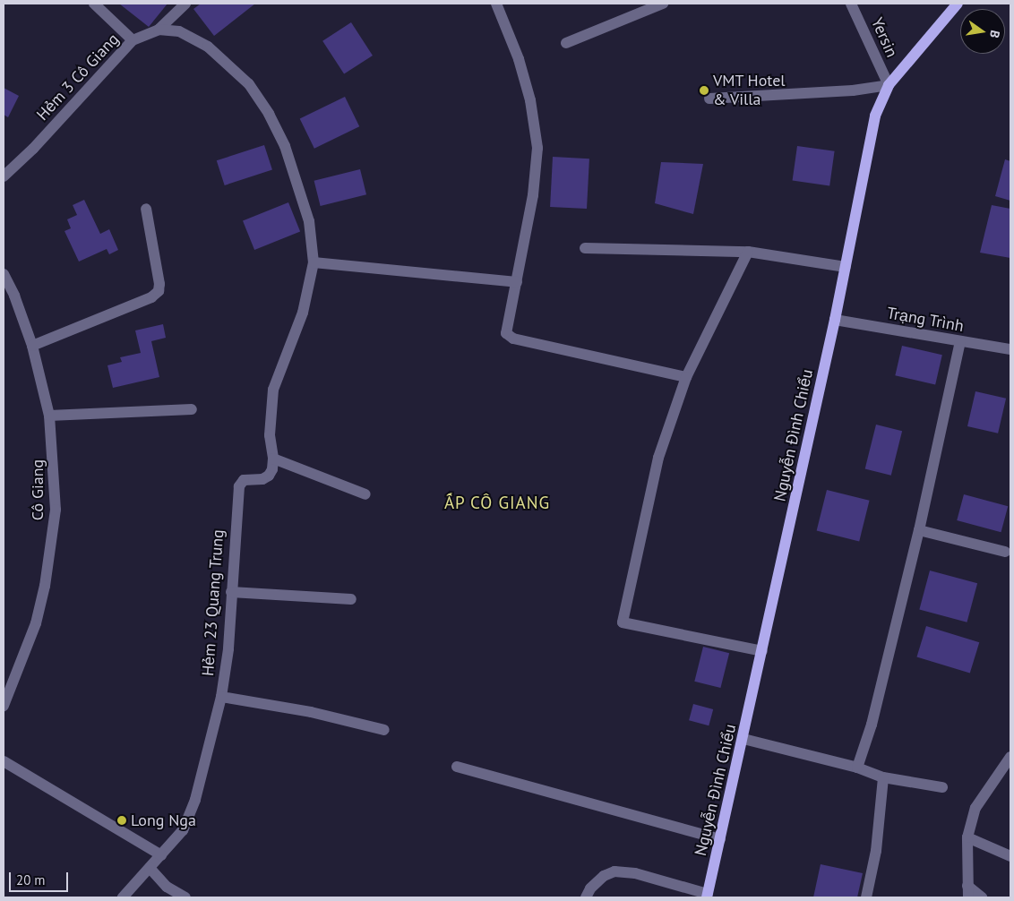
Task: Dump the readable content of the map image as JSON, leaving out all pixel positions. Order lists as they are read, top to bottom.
{
  "streets": {
    "main road": ["Nguyễn Đình Chiểu"],
    "street": [
      "Yersin",
      "Hẻm 3 Cô Giang",
      "Trạng Trình",
      "Cô Giang",
      "Hẻm 23 Quang Trung"
    ]
  },
  "crossings": [
    ["Yersin", "Nguyễn Đình Chiểu"],
    ["Hẻm 3 Cô Giang", "Hẻm 23 Quang Trung"],
    ["Trạng Trình", "Nguyễn Đình Chiểu"]
  ],
  "districts": ["ẤP CÔ GIANG"],
  "places": ["VMT Hotel & Villa", "Long Nga"],
  "scale_bar": "20 m",
  "north": "right"
}
